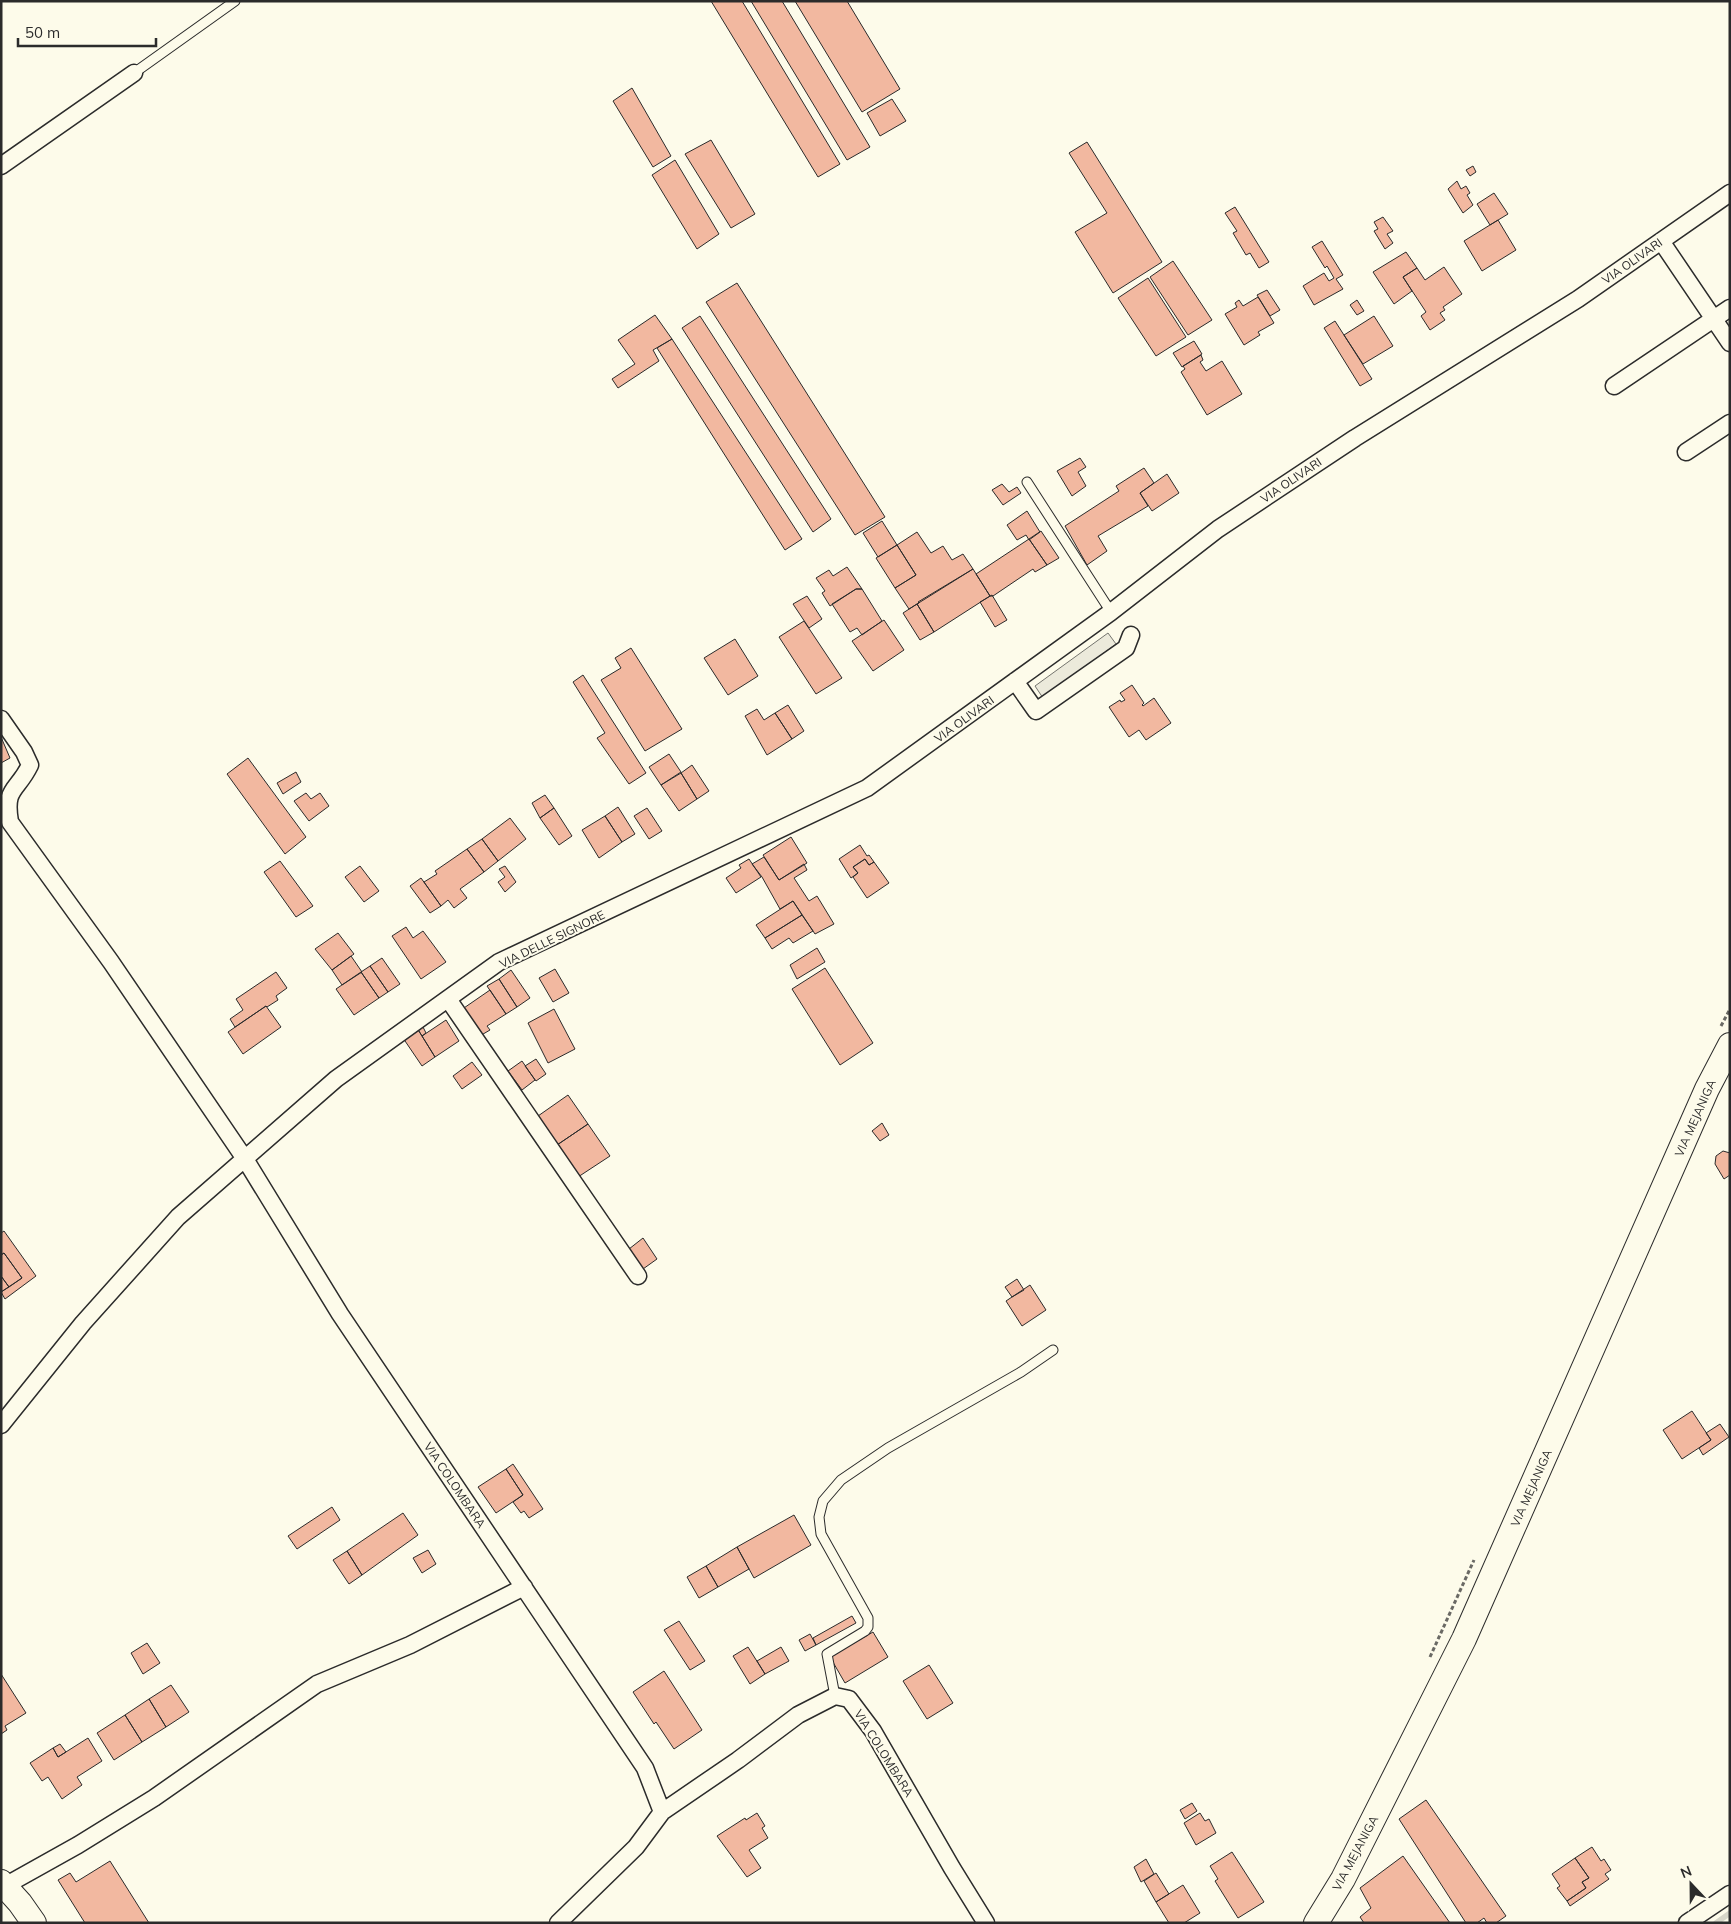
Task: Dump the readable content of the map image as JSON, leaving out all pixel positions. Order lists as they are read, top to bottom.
{
  "streets": {
    "main road": ["VIA MEJANIGA"],
    "street": ["VIA OLIVARI", "VIA DELLE SIGNORE", "VIA COLOMBARA"]
  },
  "crossings": [
    ["VIA OLIVARI", "VIA DELLE SIGNORE"],
    ["VIA DELLE SIGNORE", "VIA COLOMBARA"]
  ],
  "scale_bar": "50 m",
  "north": "top"
}
